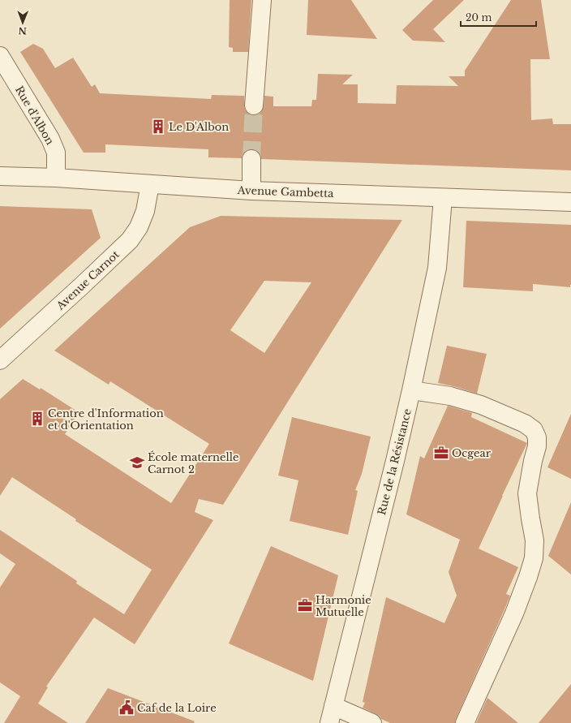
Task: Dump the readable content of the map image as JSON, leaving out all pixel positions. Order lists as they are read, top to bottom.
{
  "streets": {
    "street": [
      "Rue d'Albon",
      "Avenue Gambetta",
      "Avenue Carnot",
      "Rue de la Résistance"
    ]
  },
  "crossings": [
    ["Rue d'Albon", "Avenue Gambetta"],
    ["Avenue Gambetta", "Avenue Carnot"],
    ["Avenue Gambetta", "Rue de la Résistance"]
  ],
  "places": {
    "building": ["Le D'Albon", "Centre d'Information et d'Orientation"],
    "office": ["Ocgear", "Harmonie Mutuelle"],
    "school or university": ["École maternelle Carnot 2"],
    "public building": ["Caf de la Loire"]
  },
  "scale_bar": "20 m",
  "north": "bottom"
}
